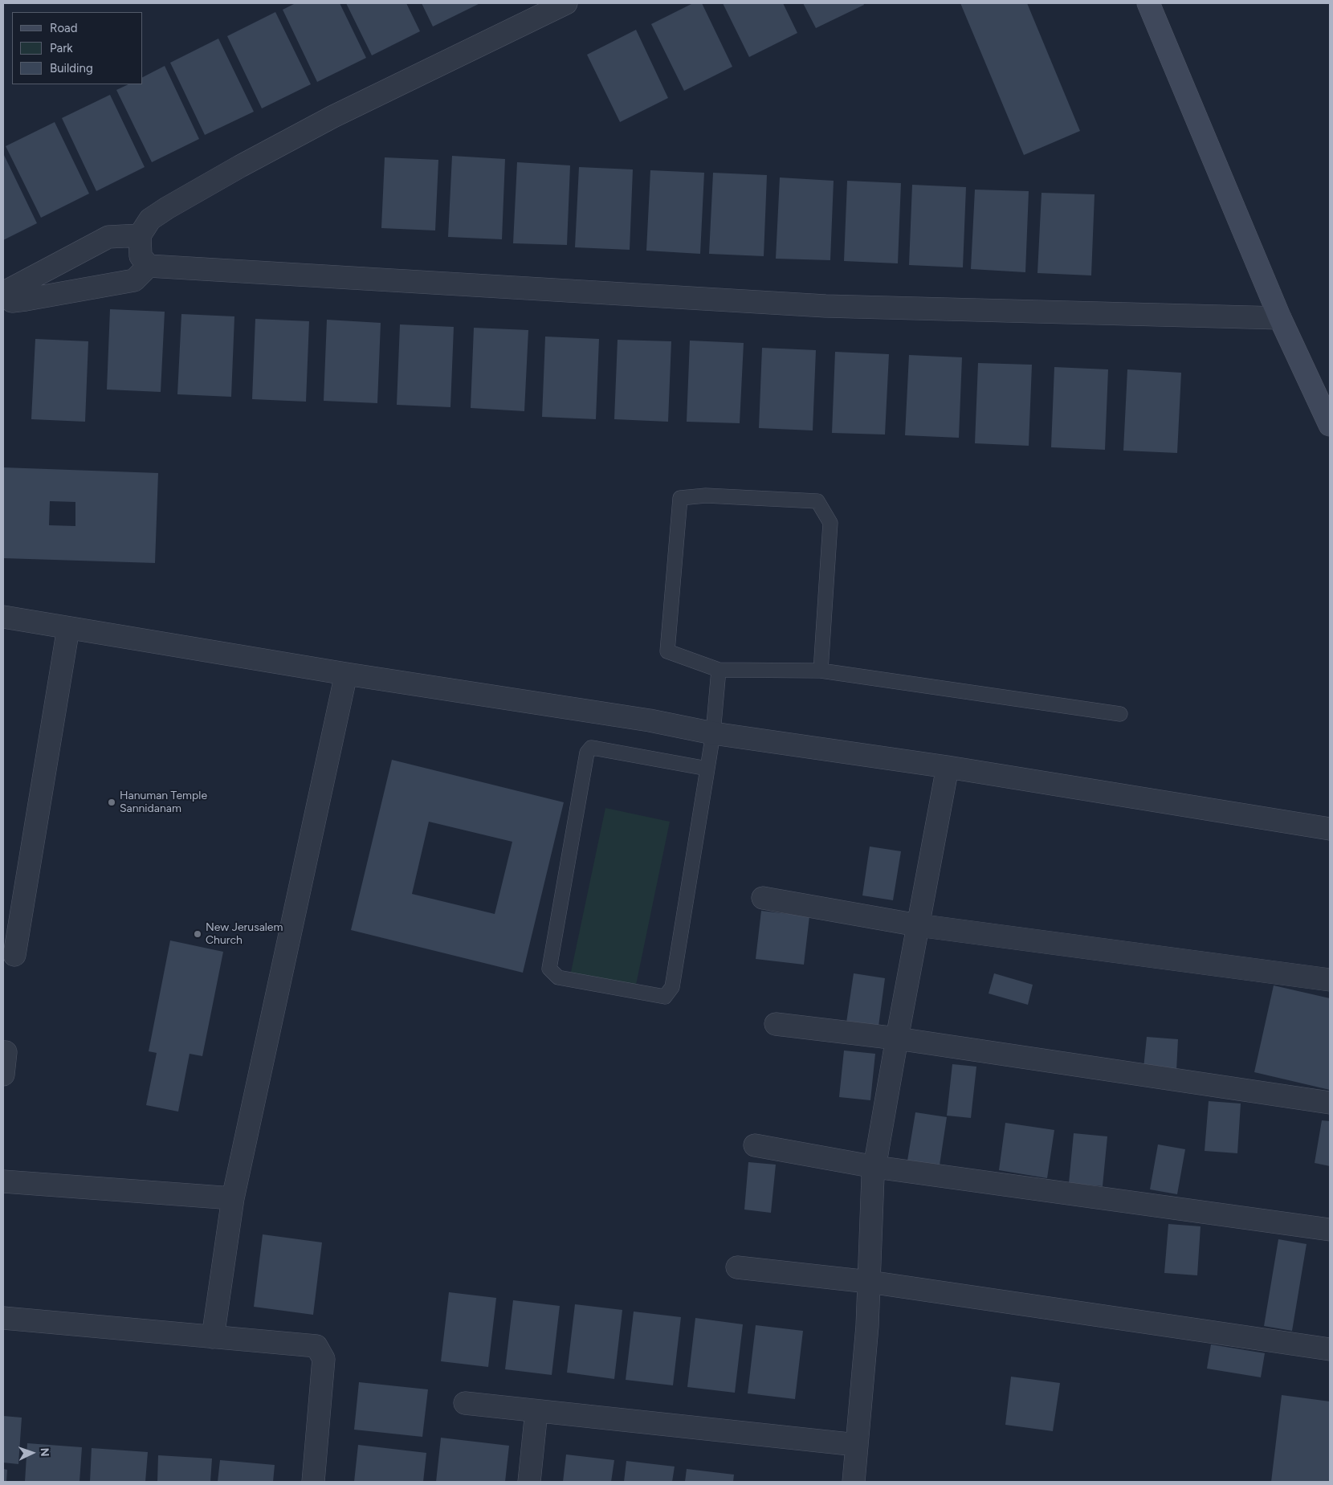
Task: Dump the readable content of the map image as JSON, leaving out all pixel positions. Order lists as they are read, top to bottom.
{
  "places": ["Hanuman Temple Sannidanam", "New Jerusalem Church"],
  "legend": ["Road", "Park", "Building"],
  "north": "right"
}
